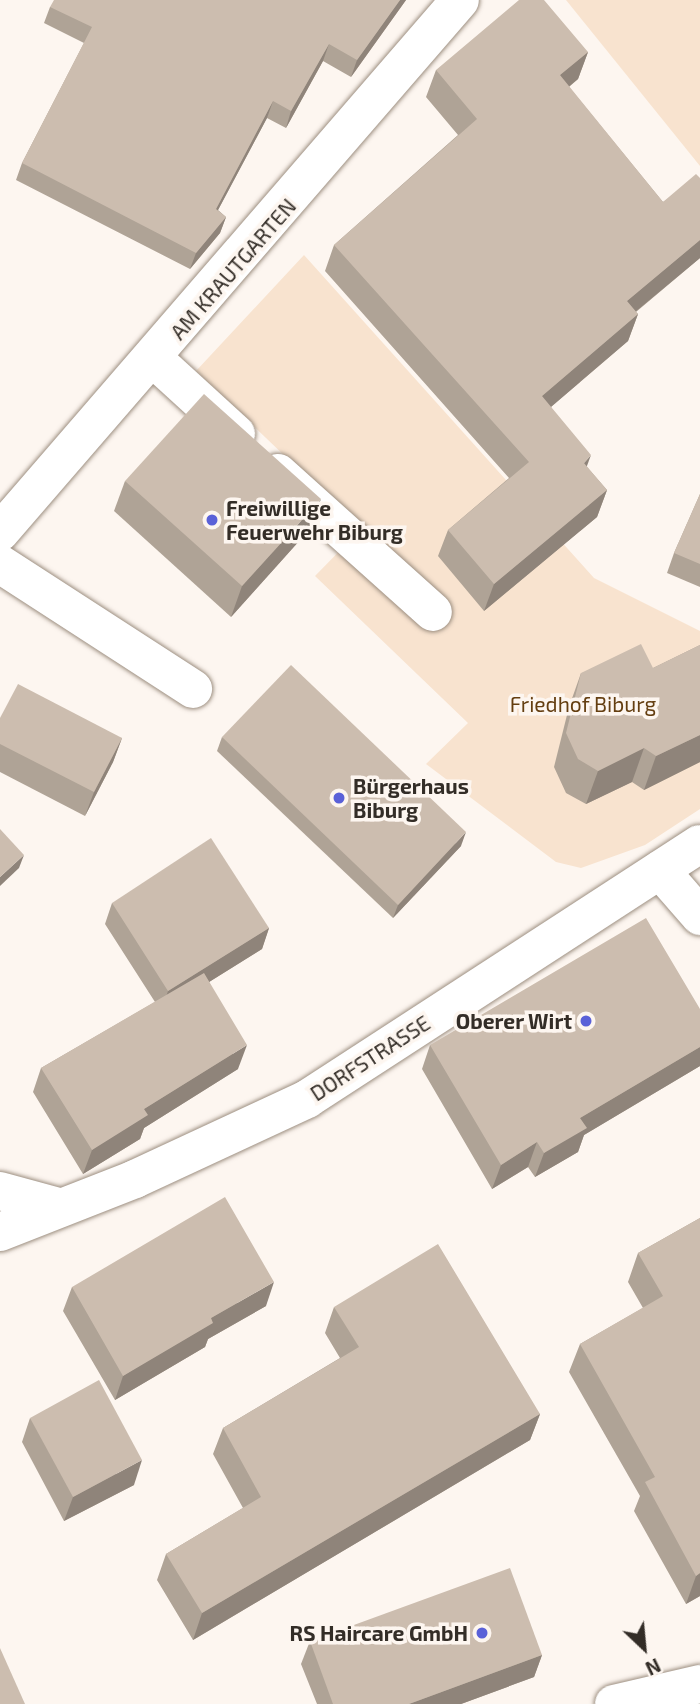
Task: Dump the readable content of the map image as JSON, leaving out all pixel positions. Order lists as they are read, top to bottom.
{
  "streets": {
    "street": ["AM KRAUTGARTEN", "DORFSTRASSE"]
  },
  "parks": ["Friedhof Biburg"],
  "places": [
    "Freiwillige Feuerwehr Biburg",
    "Bürgerhaus Biburg",
    "Oberer Wirt",
    "RS Haircare GmbH"
  ],
  "north": "bottom right"
}
